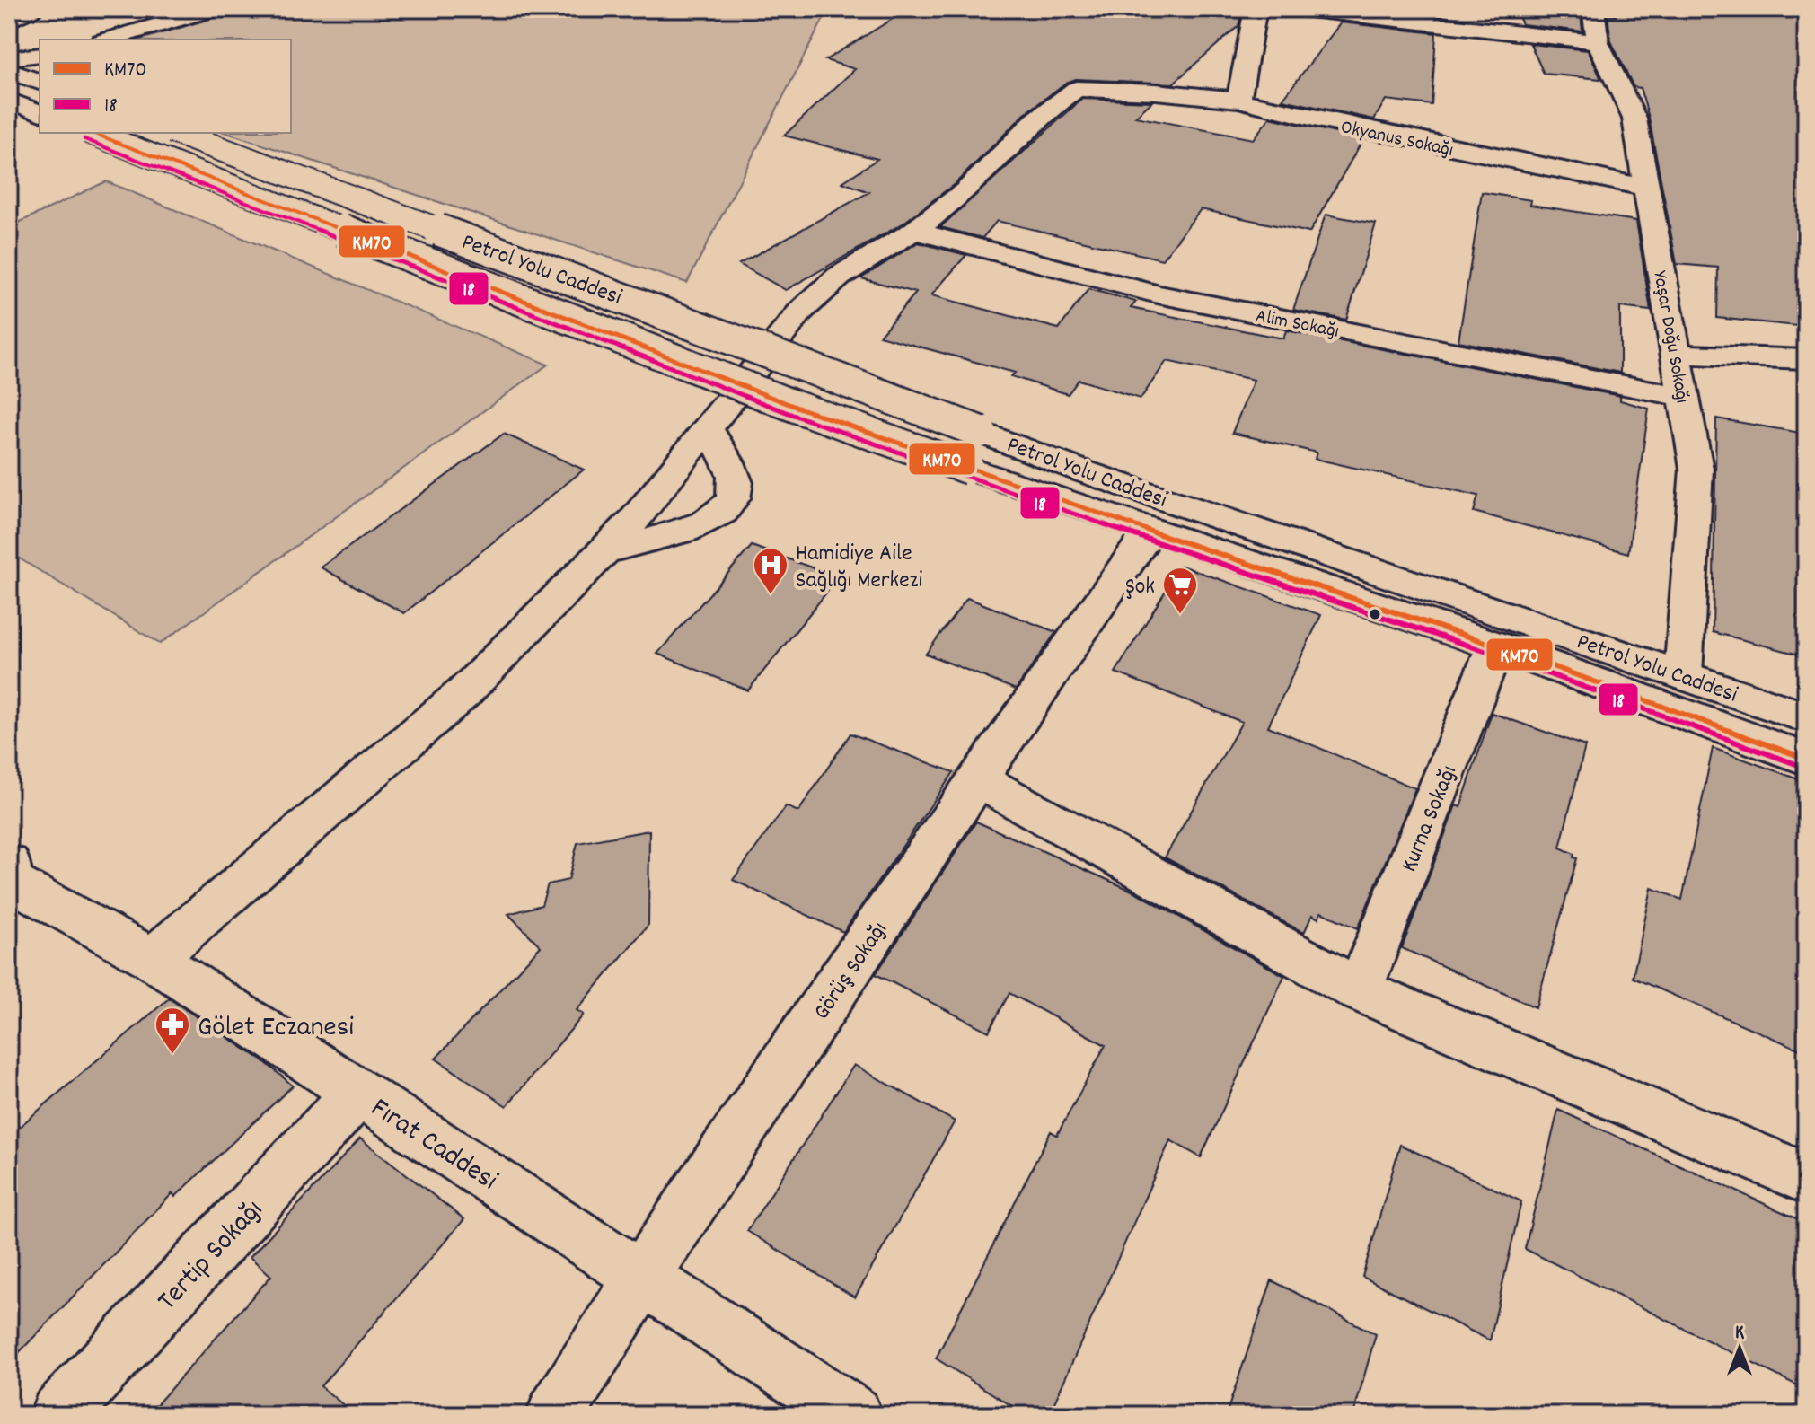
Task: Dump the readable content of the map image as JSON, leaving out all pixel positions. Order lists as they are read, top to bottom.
{
  "streets": {
    "street": [
      "Okyanus Sokağı",
      "Petrol Yolu Caddesi",
      "Alim Sokağı",
      "Yaşar Doğu Sokağı",
      "Kurna Sokağı",
      "Görüş Sokağı",
      "Fırat Caddesi",
      "Tertip Sokağı"
    ]
  },
  "crossings": [
    ["Okyanus Sokağı", "Alim Sokağı"],
    ["Okyanus Sokağı", "Yaşar Doğu Sokağı"],
    ["Okyanus Sokağı", "Fırat Caddesi"],
    ["Petrol Yolu Caddesi", "Yaşar Doğu Sokağı"],
    ["Petrol Yolu Caddesi", "Kurna Sokağı"],
    ["Petrol Yolu Caddesi", "Görüş Sokağı"],
    ["Alim Sokağı", "Yaşar Doğu Sokağı"],
    ["Görüş Sokağı", "Fırat Caddesi"],
    ["Fırat Caddesi", "Tertip Sokağı"]
  ],
  "places": {
    "hospital": ["Hamidiye Aile Sağlığı Merkezi"],
    "supermarket": ["Şok"],
    "pharmacy": ["Gölet Eczanesi"]
  },
  "lines": ["transit line KM70", "transit line 18"],
  "legend": ["KM70", "18"],
  "north": "top"
}
